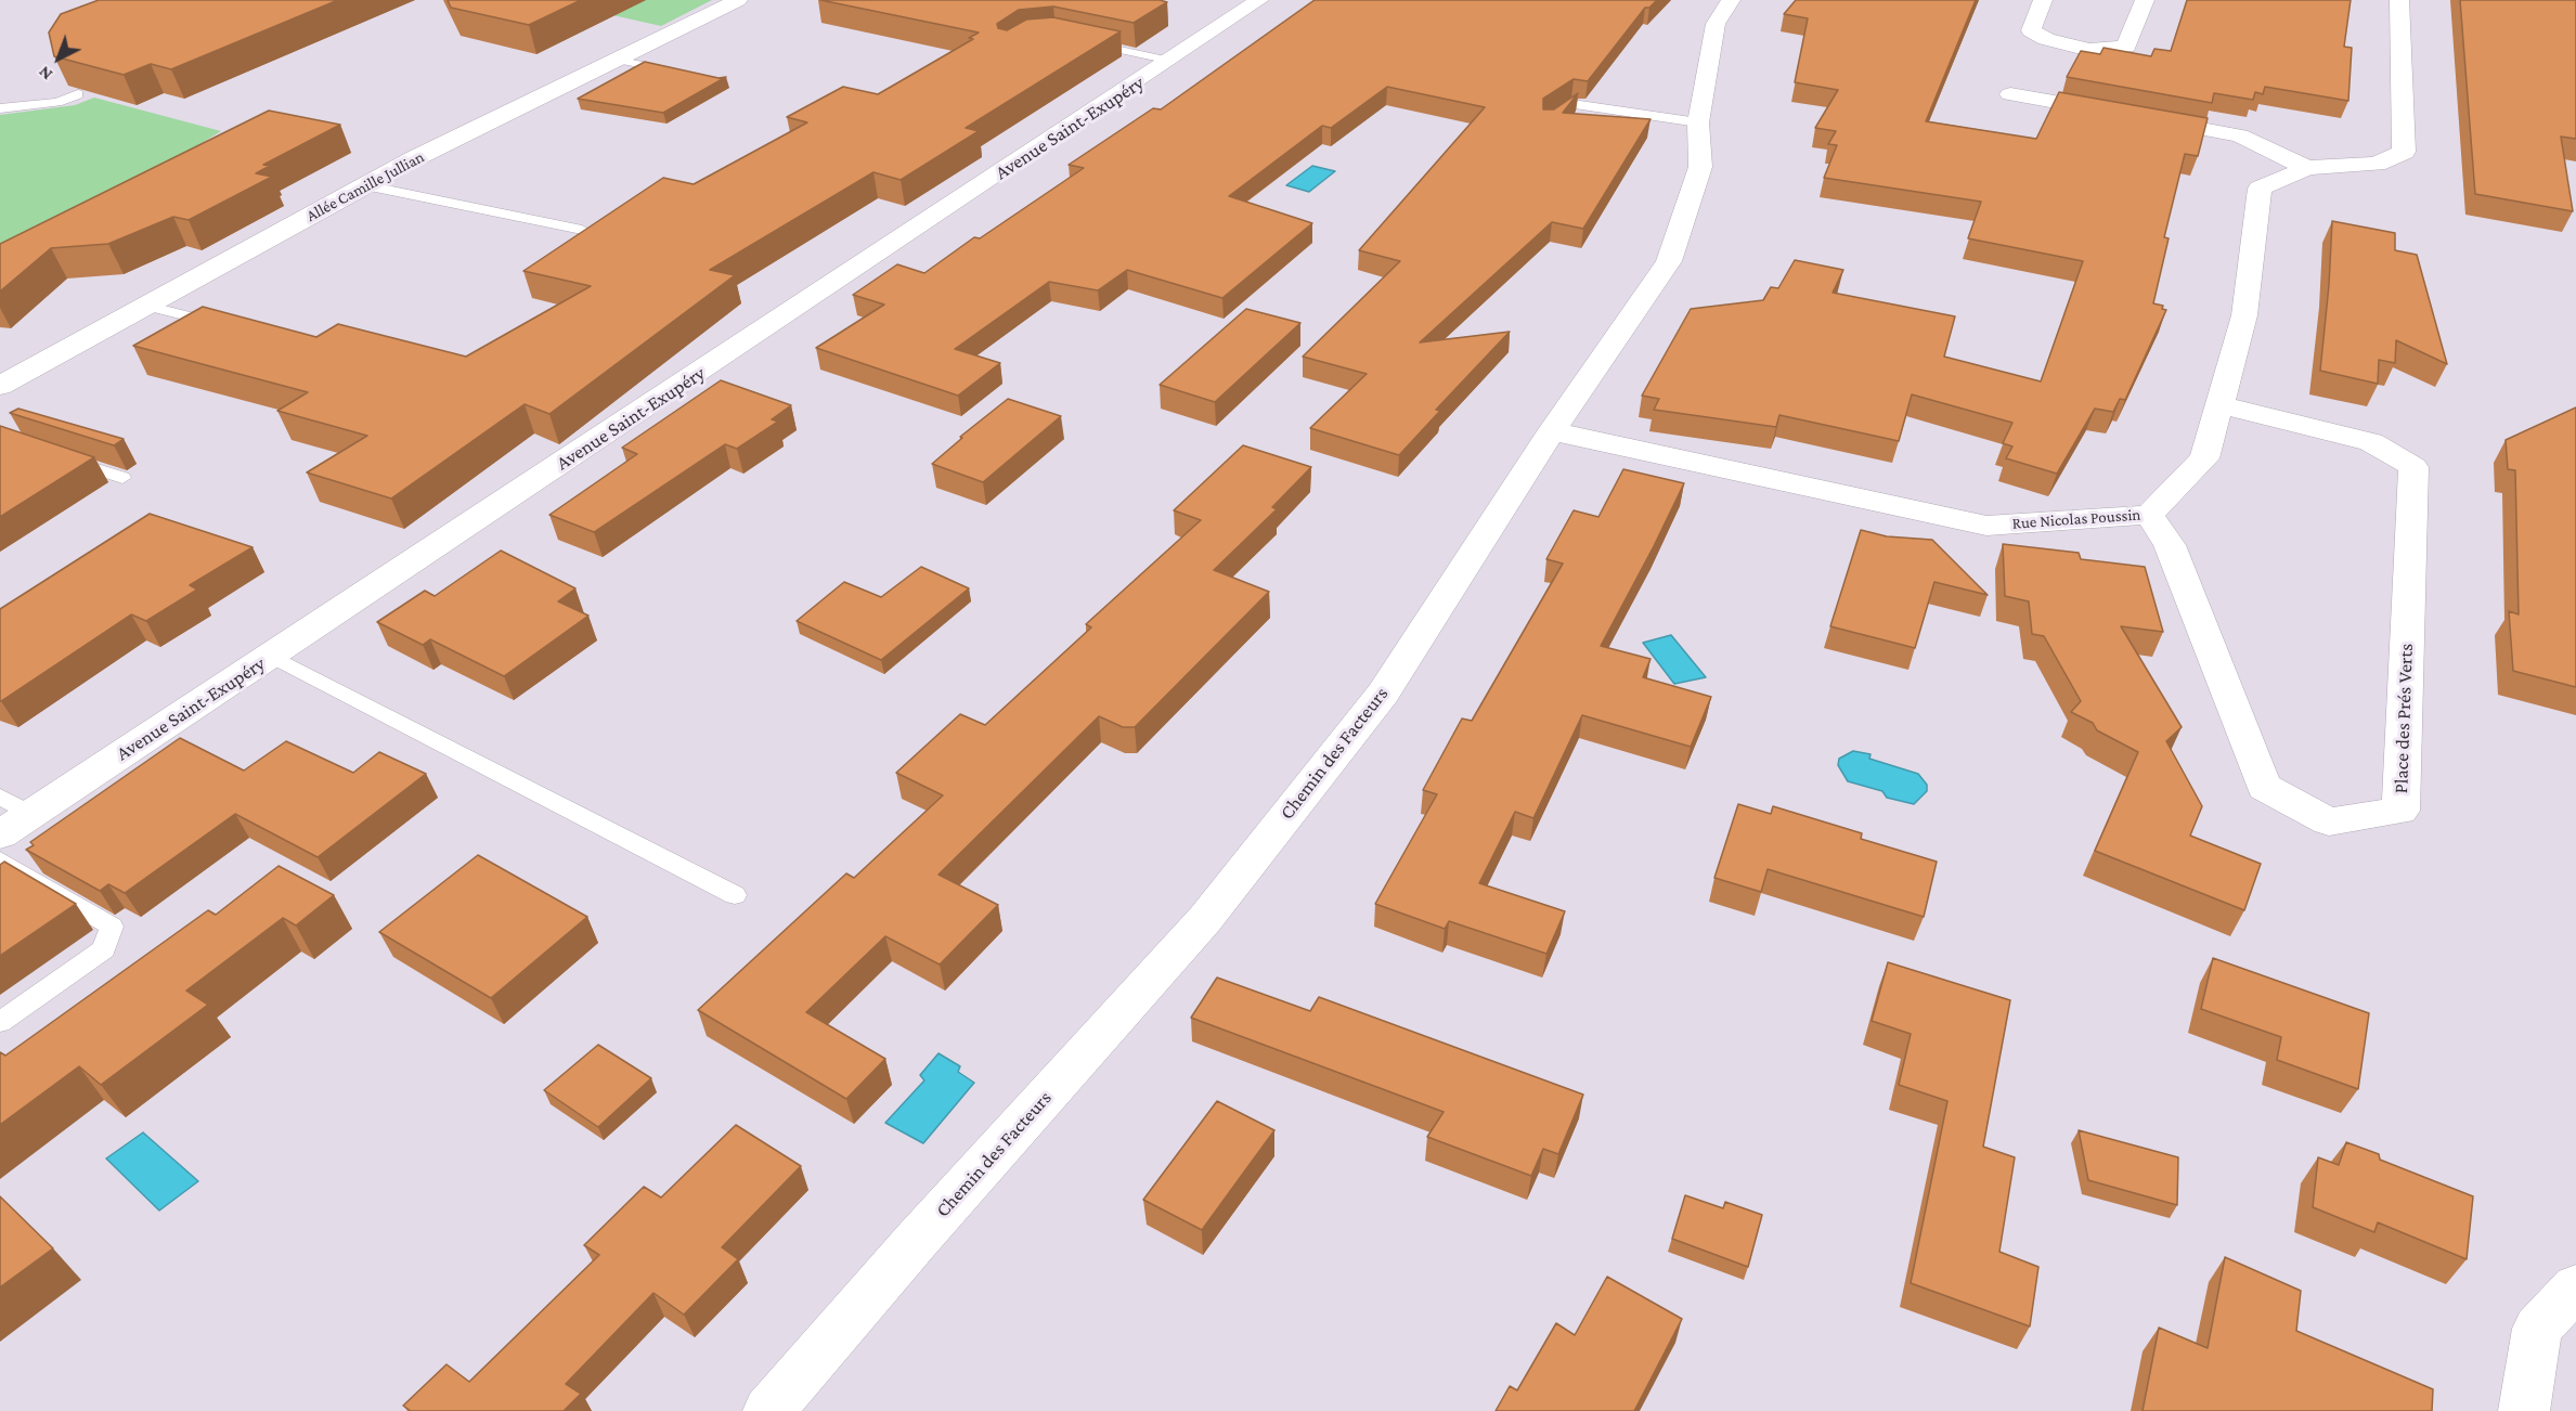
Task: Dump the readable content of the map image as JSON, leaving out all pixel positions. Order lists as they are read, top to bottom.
{
  "streets": {
    "street": [
      "Avenue Saint-Exupéry",
      "Allée Camille Jullian",
      "Rue Nicolas Poussin",
      "Place des Prés Verts",
      "Chemin des Facteurs"
    ]
  },
  "crossings": [
    ["Rue Nicolas Poussin", "Place des Prés Verts"],
    ["Rue Nicolas Poussin", "Chemin des Facteurs"]
  ],
  "north": "bottom left"
}
